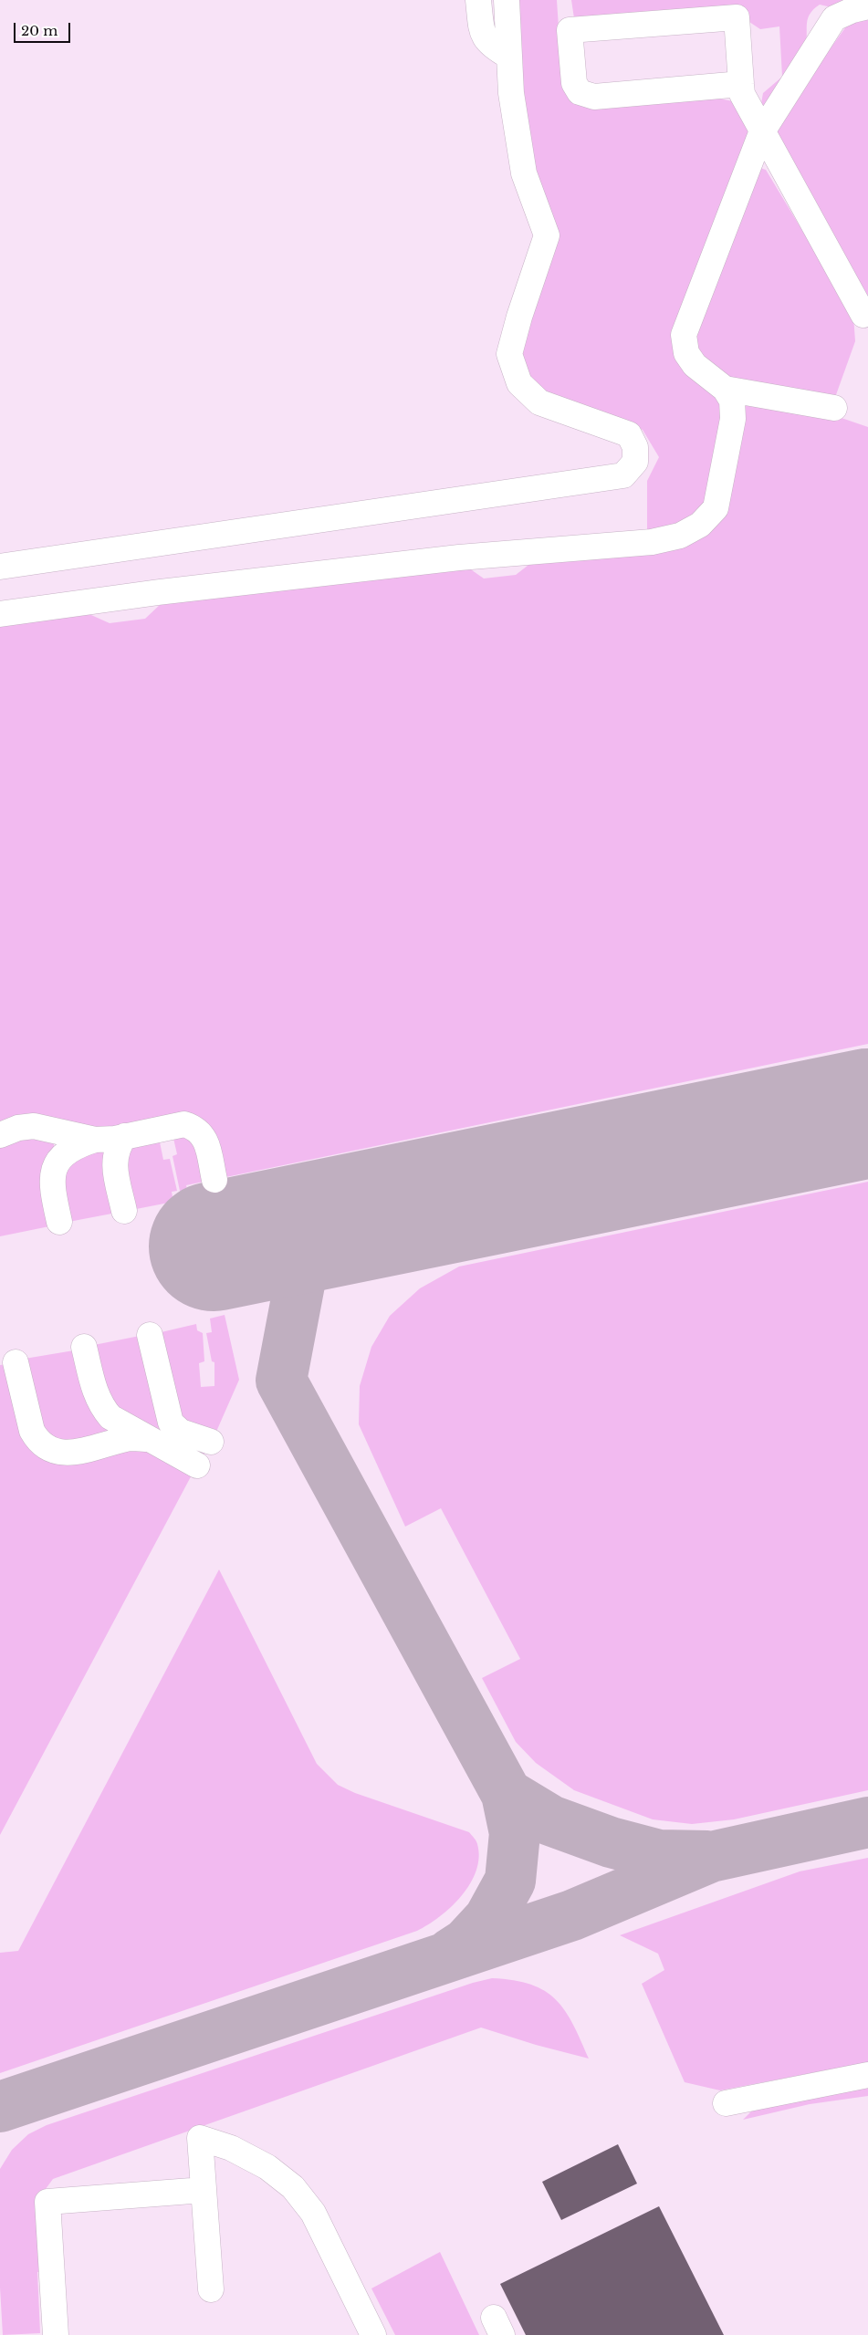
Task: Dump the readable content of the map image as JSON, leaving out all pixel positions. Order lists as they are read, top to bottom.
{
  "scale_bar": "20 m"
}
